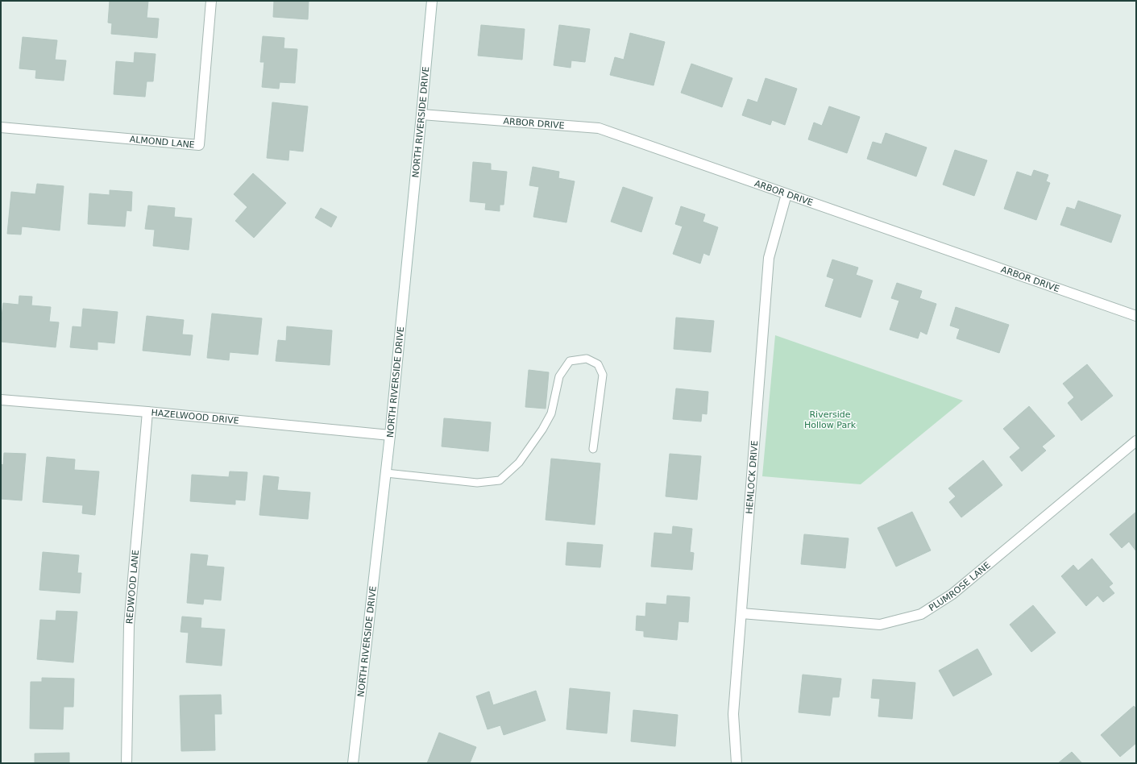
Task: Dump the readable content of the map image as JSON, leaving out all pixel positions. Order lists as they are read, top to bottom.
{
  "streets": {
    "street": [
      "NORTH RIVERSIDE DRIVE",
      "ARBOR DRIVE",
      "ALMOND LANE",
      "HAZELWOOD DRIVE",
      "HEMLOCK DRIVE",
      "PLUMROSE LANE",
      "REDWOOD LANE"
    ]
  },
  "crossings": [
    ["NORTH RIVERSIDE DRIVE", "ARBOR DRIVE"],
    ["NORTH RIVERSIDE DRIVE", "HAZELWOOD DRIVE"],
    ["ARBOR DRIVE", "HEMLOCK DRIVE"],
    ["HAZELWOOD DRIVE", "REDWOOD LANE"],
    ["HEMLOCK DRIVE", "PLUMROSE LANE"]
  ],
  "parks": ["Riverside Hollow Park"]
}
